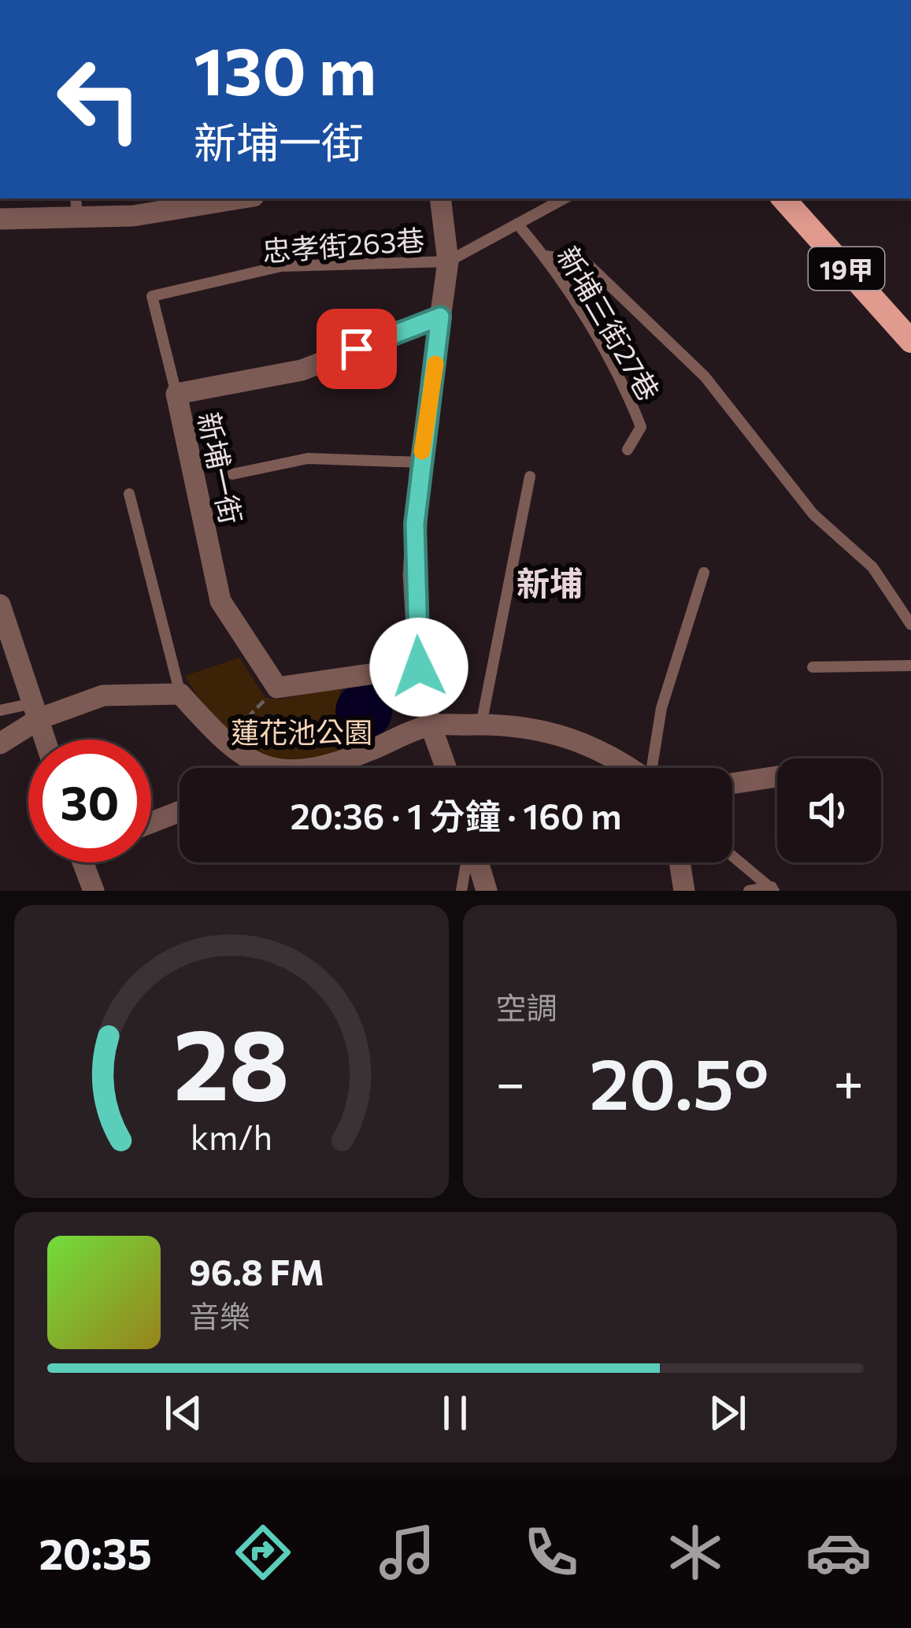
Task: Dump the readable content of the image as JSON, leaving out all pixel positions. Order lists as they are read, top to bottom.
{
  "streets": {
    "main road": ["19甲"],
    "street": ["新埔一街"],
    "lane": ["忠孝街263巷", "新埔三街27巷"]
  },
  "crossings": [
    ["忠孝街263巷", "新埔三街27巷"],
    ["忠孝街263巷", "新埔一街"]
  ],
  "districts": ["新埔"],
  "parks": ["蓮花池公園"],
  "page": {
    "turn": ["130 m", "新埔一街"],
    "limit": "30",
    "trip": "20:36 · 1 分鐘 · 160 m",
    "tile": "空調",
    "heat": ["−", "20.5°", "+"],
    "song": ["96.8 FM", "音樂"],
    "tabs": "20:35",
    "gauge": ["28", "km/h"]
  }
}
